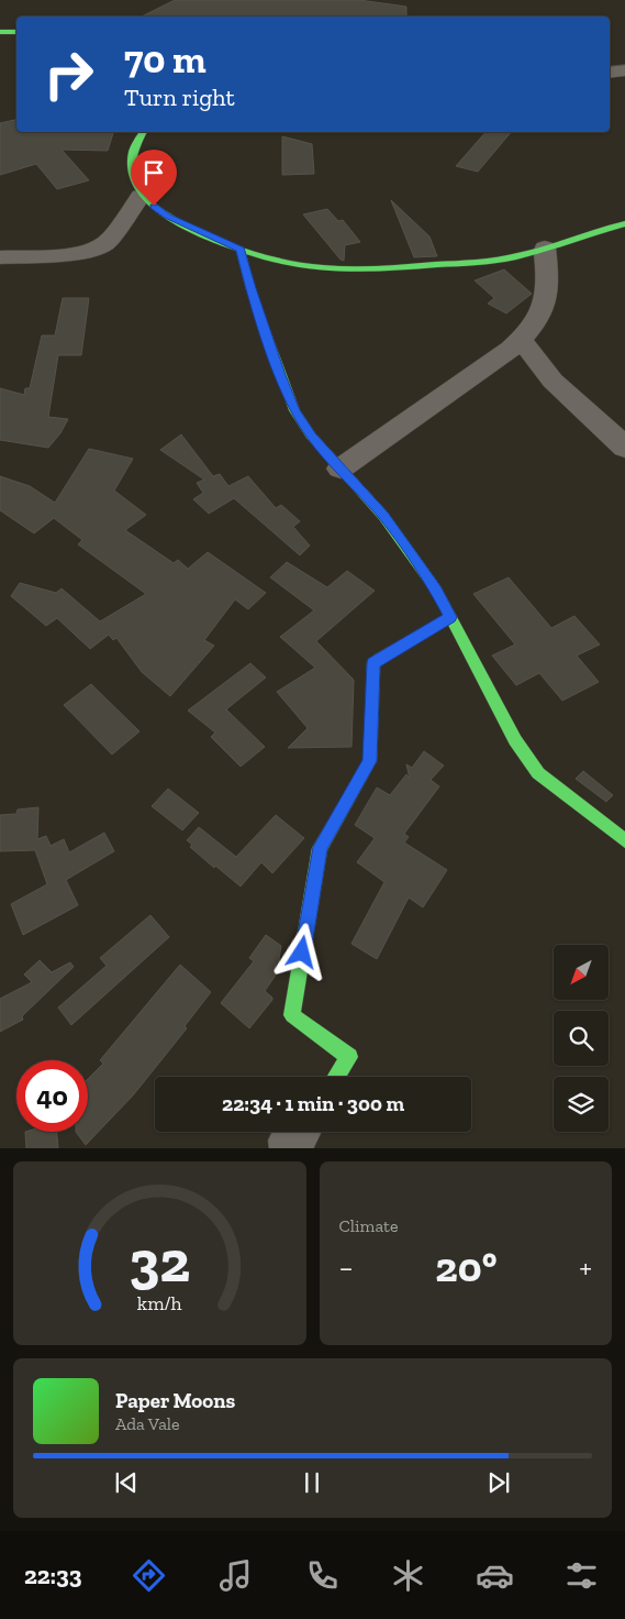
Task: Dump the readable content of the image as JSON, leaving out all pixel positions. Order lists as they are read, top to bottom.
{
  "north": "bottom left",
  "page": {
    "turn": ["70 m", "Turn right"],
    "limit": "40",
    "trip": "22:34 · 1 min · 300 m",
    "tile": "Climate",
    "heat": ["−", "20°", "+"],
    "song": ["Paper Moons", "Ada Vale"],
    "tabs": "22:33",
    "gauge": ["32", "km/h"]
  }
}
